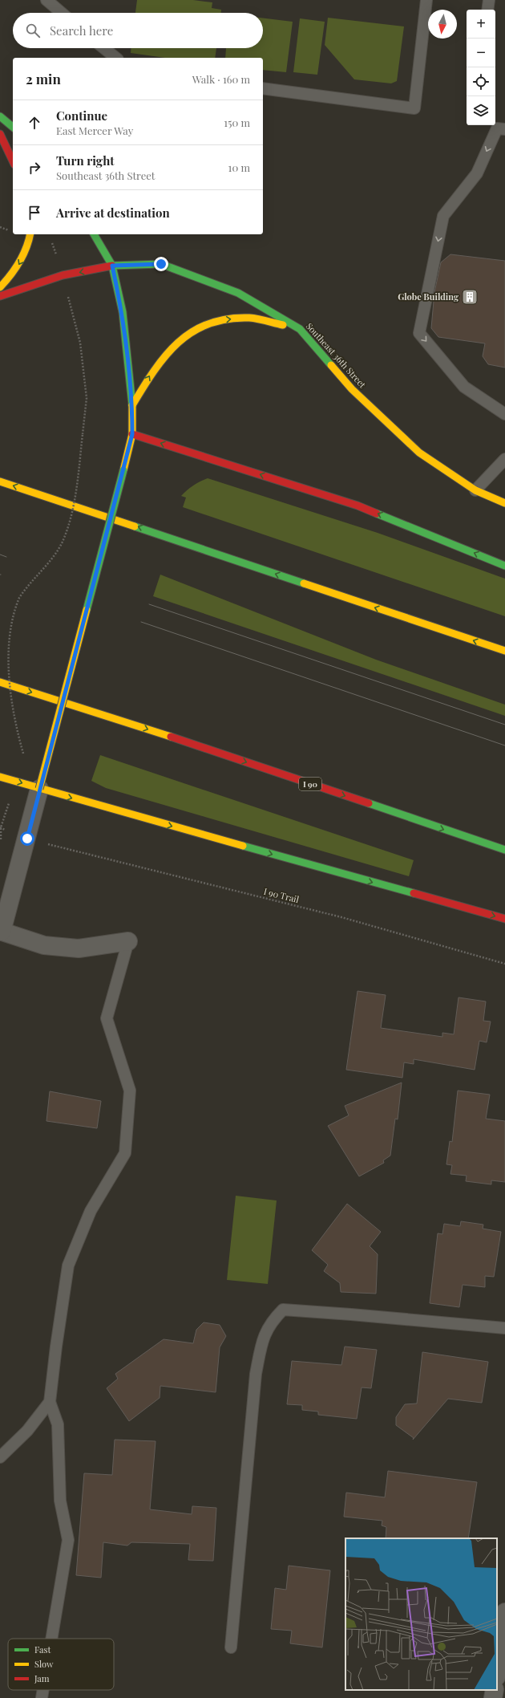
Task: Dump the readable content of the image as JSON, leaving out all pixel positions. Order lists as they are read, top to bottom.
{
  "streets": {
    "main road": ["Southeast 36th Street", "I 90"],
    "path": ["I 90 Trail"]
  },
  "places": {
    "building": ["Globe Building"]
  },
  "legend": ["Fast", "Slow", "Jam"],
  "north": "bottom",
  "page": {
    "map_buttons": ["+", "−"],
    "search": "Search here",
    "heading": ["2 min", "Walk · 160 m"],
    "list": [
      ["Continue", "East Mercer Way", "150 m"],
      ["Turn right", "Southeast 36th Street", "10 m"],
      "Arrive at destination"
    ]
  }
}
